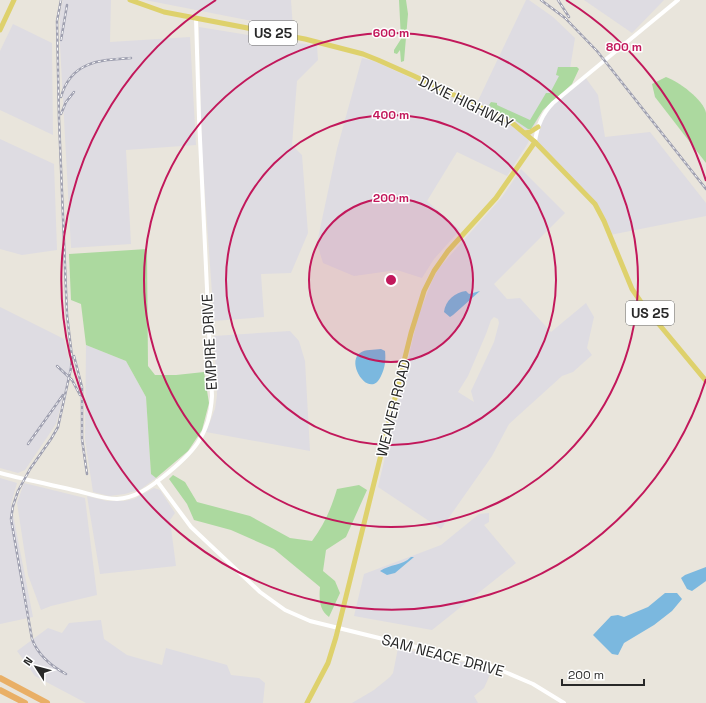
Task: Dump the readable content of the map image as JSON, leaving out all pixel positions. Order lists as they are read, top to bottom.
{
  "streets": {
    "main road": ["US 25", "DIXIE HIGHWAY", "WEAVER ROAD"],
    "street": ["EMPIRE DRIVE", "SAM NEACE DRIVE"]
  },
  "crossings": [
    ["DIXIE HIGHWAY", "EMPIRE DRIVE"],
    ["DIXIE HIGHWAY", "WEAVER ROAD"],
    ["EMPIRE DRIVE", "SAM NEACE DRIVE"],
    ["WEAVER ROAD", "SAM NEACE DRIVE"]
  ],
  "scale_bar": "200 m",
  "north": "top left",
  "rings": [
    "600 m",
    "800 m",
    "400 m",
    "200 m"
  ]
}
